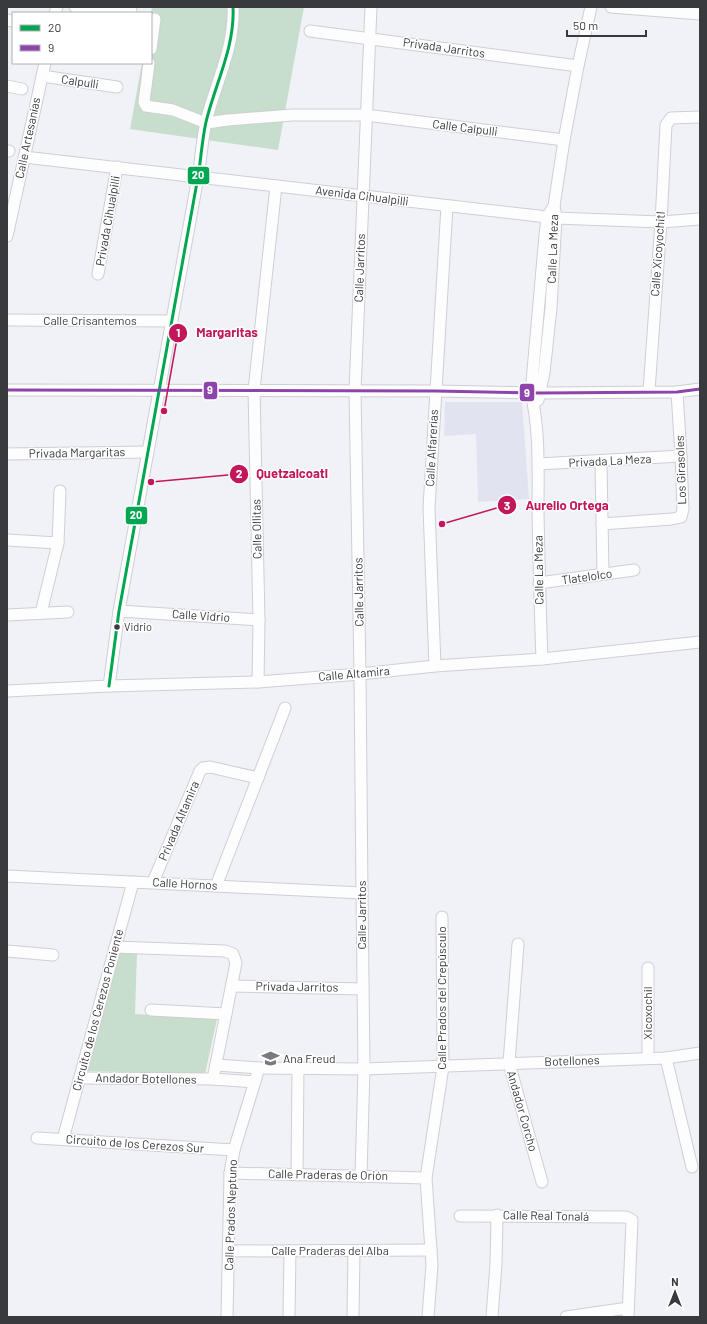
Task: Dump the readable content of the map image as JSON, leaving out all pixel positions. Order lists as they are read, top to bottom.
{
  "streets": {
    "street": [
      "Privada Jarritos",
      "Calpulli",
      "Calle Calpulli",
      "Calle Artesanías",
      "Avenida Cihualpilli",
      "Privada Cihualpilli",
      "Calle La Meza",
      "Calle Xicoyochitl",
      "Calle Jarritos",
      "Calle Crisantemos",
      "Calle Alfarerías",
      "Privada Margaritas",
      "Privada La Meza",
      "Los Girasoles",
      "Calle Ollitas",
      "Tlatelolco",
      "Calle Vidrio",
      "Calle Altamira",
      "Privada Altamira",
      "Calle Hornos",
      "Calle Prados del Crepúsculo",
      "Circuito de los Cerezos Poniente",
      "Xicoxochil",
      "Botellones",
      "Andador Botellones",
      "Andador Corcho",
      "Circuito de los Cerezos Sur",
      "Calle Praderas de Orión",
      "Calle Prados Neptuno",
      "Calle Real Tonalá",
      "Calle Praderas del Alba"
    ]
  },
  "crossings": [
    ["Privada Jarritos", "Calle La Meza"],
    ["Privada Jarritos", "Calle Jarritos"],
    ["Calpulli", "Calle Artesanías"],
    ["Calle Calpulli", "Calle La Meza"],
    ["Calle Calpulli", "Calle Jarritos"],
    ["Calle Artesanías", "Avenida Cihualpilli"],
    ["Avenida Cihualpilli", "Privada Cihualpilli"],
    ["Avenida Cihualpilli", "Calle La Meza"],
    ["Avenida Cihualpilli", "Calle Xicoyochitl"],
    ["Avenida Cihualpilli", "Calle Jarritos"],
    ["Avenida Cihualpilli", "Calle Alfarerías"],
    ["Avenida Cihualpilli", "Calle Ollitas"],
    ["Calle La Meza", "Privada La Meza"],
    ["Calle La Meza", "Tlatelolco"],
    ["Calle La Meza", "Calle Altamira"],
    ["Calle Jarritos", "Calle Altamira"],
    ["Calle Jarritos", "Calle Hornos"],
    ["Calle Jarritos", "Botellones"],
    ["Calle Jarritos", "Calle Praderas de Orión"],
    ["Calle Alfarerías", "Calle Altamira"],
    ["Privada La Meza", "Los Girasoles"],
    ["Calle Ollitas", "Calle Vidrio"],
    ["Calle Ollitas", "Calle Altamira"],
    ["Privada Altamira", "Calle Hornos"],
    ["Calle Hornos", "Circuito de los Cerezos Poniente"],
    ["Calle Prados del Crepúsculo", "Botellones"],
    ["Calle Prados del Crepúsculo", "Calle Praderas de Orión"],
    ["Calle Prados del Crepúsculo", "Calle Praderas del Alba"],
    ["Circuito de los Cerezos Poniente", "Andador Botellones"],
    ["Circuito de los Cerezos Poniente", "Circuito de los Cerezos Sur"],
    ["Xicoxochil", "Botellones"],
    ["Botellones", "Andador Corcho"],
    ["Botellones", "Calle Prados Neptuno"],
    ["Andador Botellones", "Calle Prados Neptuno"],
    ["Circuito de los Cerezos Sur", "Calle Prados Neptuno"],
    ["Calle Praderas de Orión", "Calle Prados Neptuno"],
    ["Calle Prados Neptuno", "Calle Praderas del Alba"]
  ],
  "places": {
    "other": [
      "Margaritas",
      "Quetzalcoatl",
      "Aurelio Ortega",
      "Vidrio"
    ],
    "school or university": ["Ana Freud"]
  },
  "lines": ["transit line 20", "transit line 9"],
  "legend": ["20", "9"],
  "scale_bar": "50 m",
  "north": "top"
}
